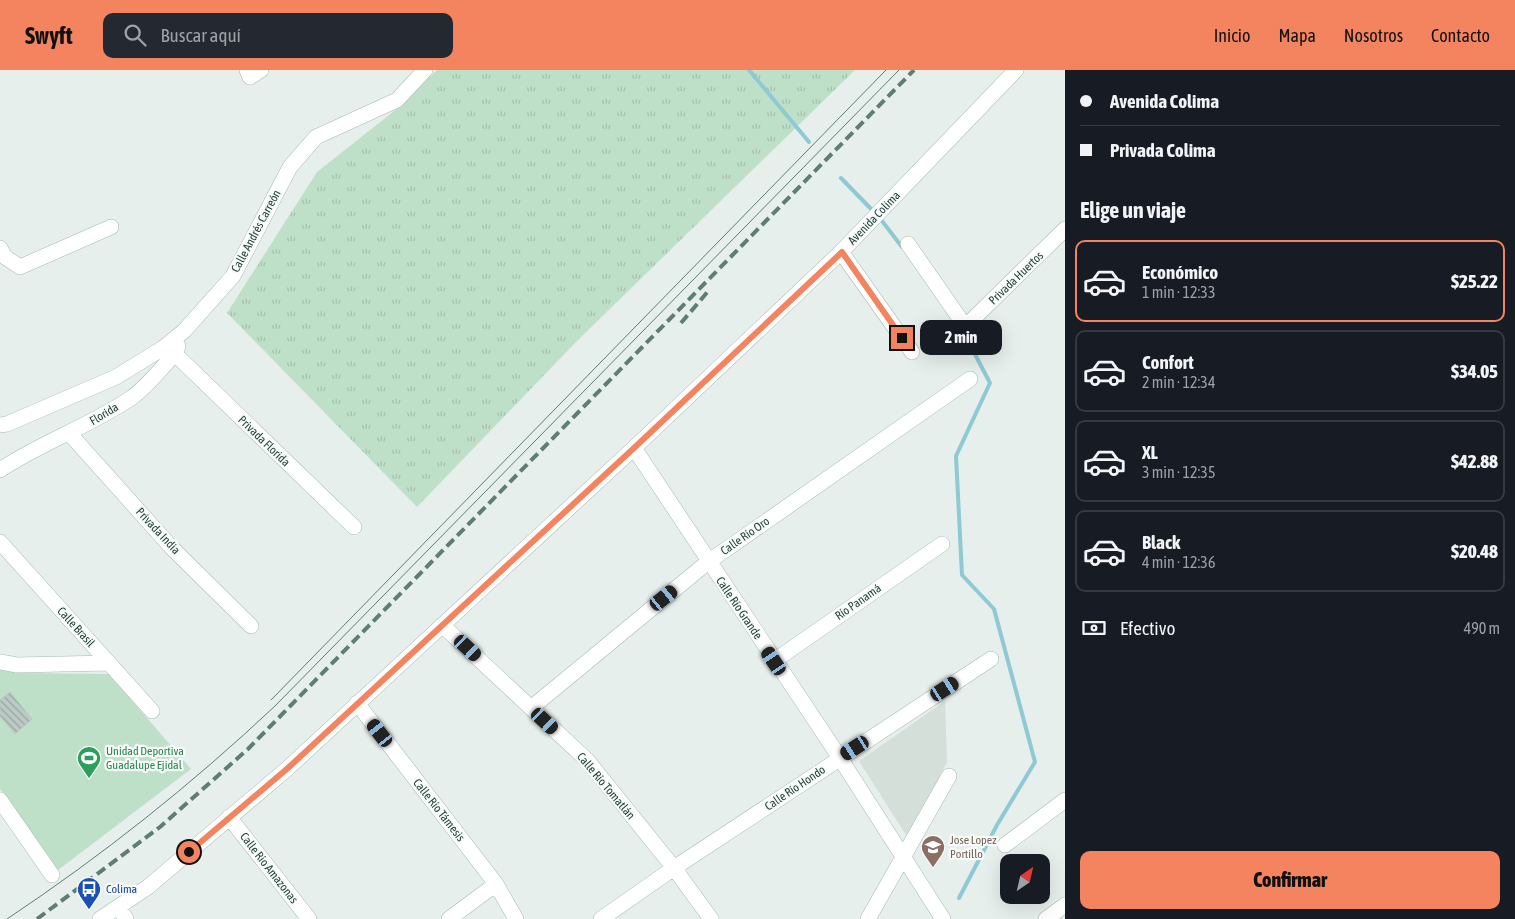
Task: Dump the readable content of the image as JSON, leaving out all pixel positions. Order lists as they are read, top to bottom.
{
  "streets": {
    "street": [
      "Avenida Colima",
      "Calle Andrés Carreón",
      "Privada Huertos",
      "Florida",
      "Privada Florida",
      "Privada India",
      "Calle Río Oro",
      "Río Panamá",
      "Calle Río Grande",
      "Calle Brasil",
      "Calle Río Tomatlán",
      "Calle Río Hondo",
      "Calle Río Támesis",
      "Calle Río Amazonas"
    ]
  },
  "crossings": [
    ["Avenida Colima", "Calle Río Grande"],
    ["Avenida Colima", "Calle Río Tomatlán"],
    ["Avenida Colima", "Calle Río Támesis"],
    ["Avenida Colima", "Calle Río Amazonas"],
    ["Calle Andrés Carreón", "Florida"],
    ["Florida", "Privada Florida"],
    ["Florida", "Privada India"],
    ["Calle Río Oro", "Calle Río Grande"],
    ["Calle Río Oro", "Calle Río Tomatlán"],
    ["Río Panamá", "Calle Río Grande"],
    ["Calle Río Grande", "Calle Río Hondo"],
    ["Calle Río Tomatlán", "Calle Río Hondo"]
  ],
  "places": {
    "sports": ["Unidad Deportiva Guadalupe Ejidal"],
    "school or university": ["Jose Lopez Portillo"],
    "bus stop": ["Colima"]
  },
  "north": "top right",
  "page": {
    "header": "Swyft",
    "search": "Buscar aquí",
    "nav": [
      "Inicio",
      "Mapa",
      "Nosotros",
      "Contacto"
    ],
    "banner": ["Avenida Colima", "Privada Colima"],
    "heading": "Elige un viaje",
    "list": [
      {
        "name": "Económico",
        "note": "1 min · 12:33",
        "value": "$25.22"
      },
      {
        "name": "Confort",
        "note": "2 min · 12:34",
        "value": "$34.05"
      },
      {
        "name": "XL",
        "note": "3 min · 12:35",
        "value": "$42.88"
      },
      {
        "name": "Black",
        "note": "4 min · 12:36",
        "value": "$20.48"
      }
    ],
    "bubble": "2 min",
    "pay": ["Efectivo", "490 m"],
    "buttons": "Confirmar"
  }
}
